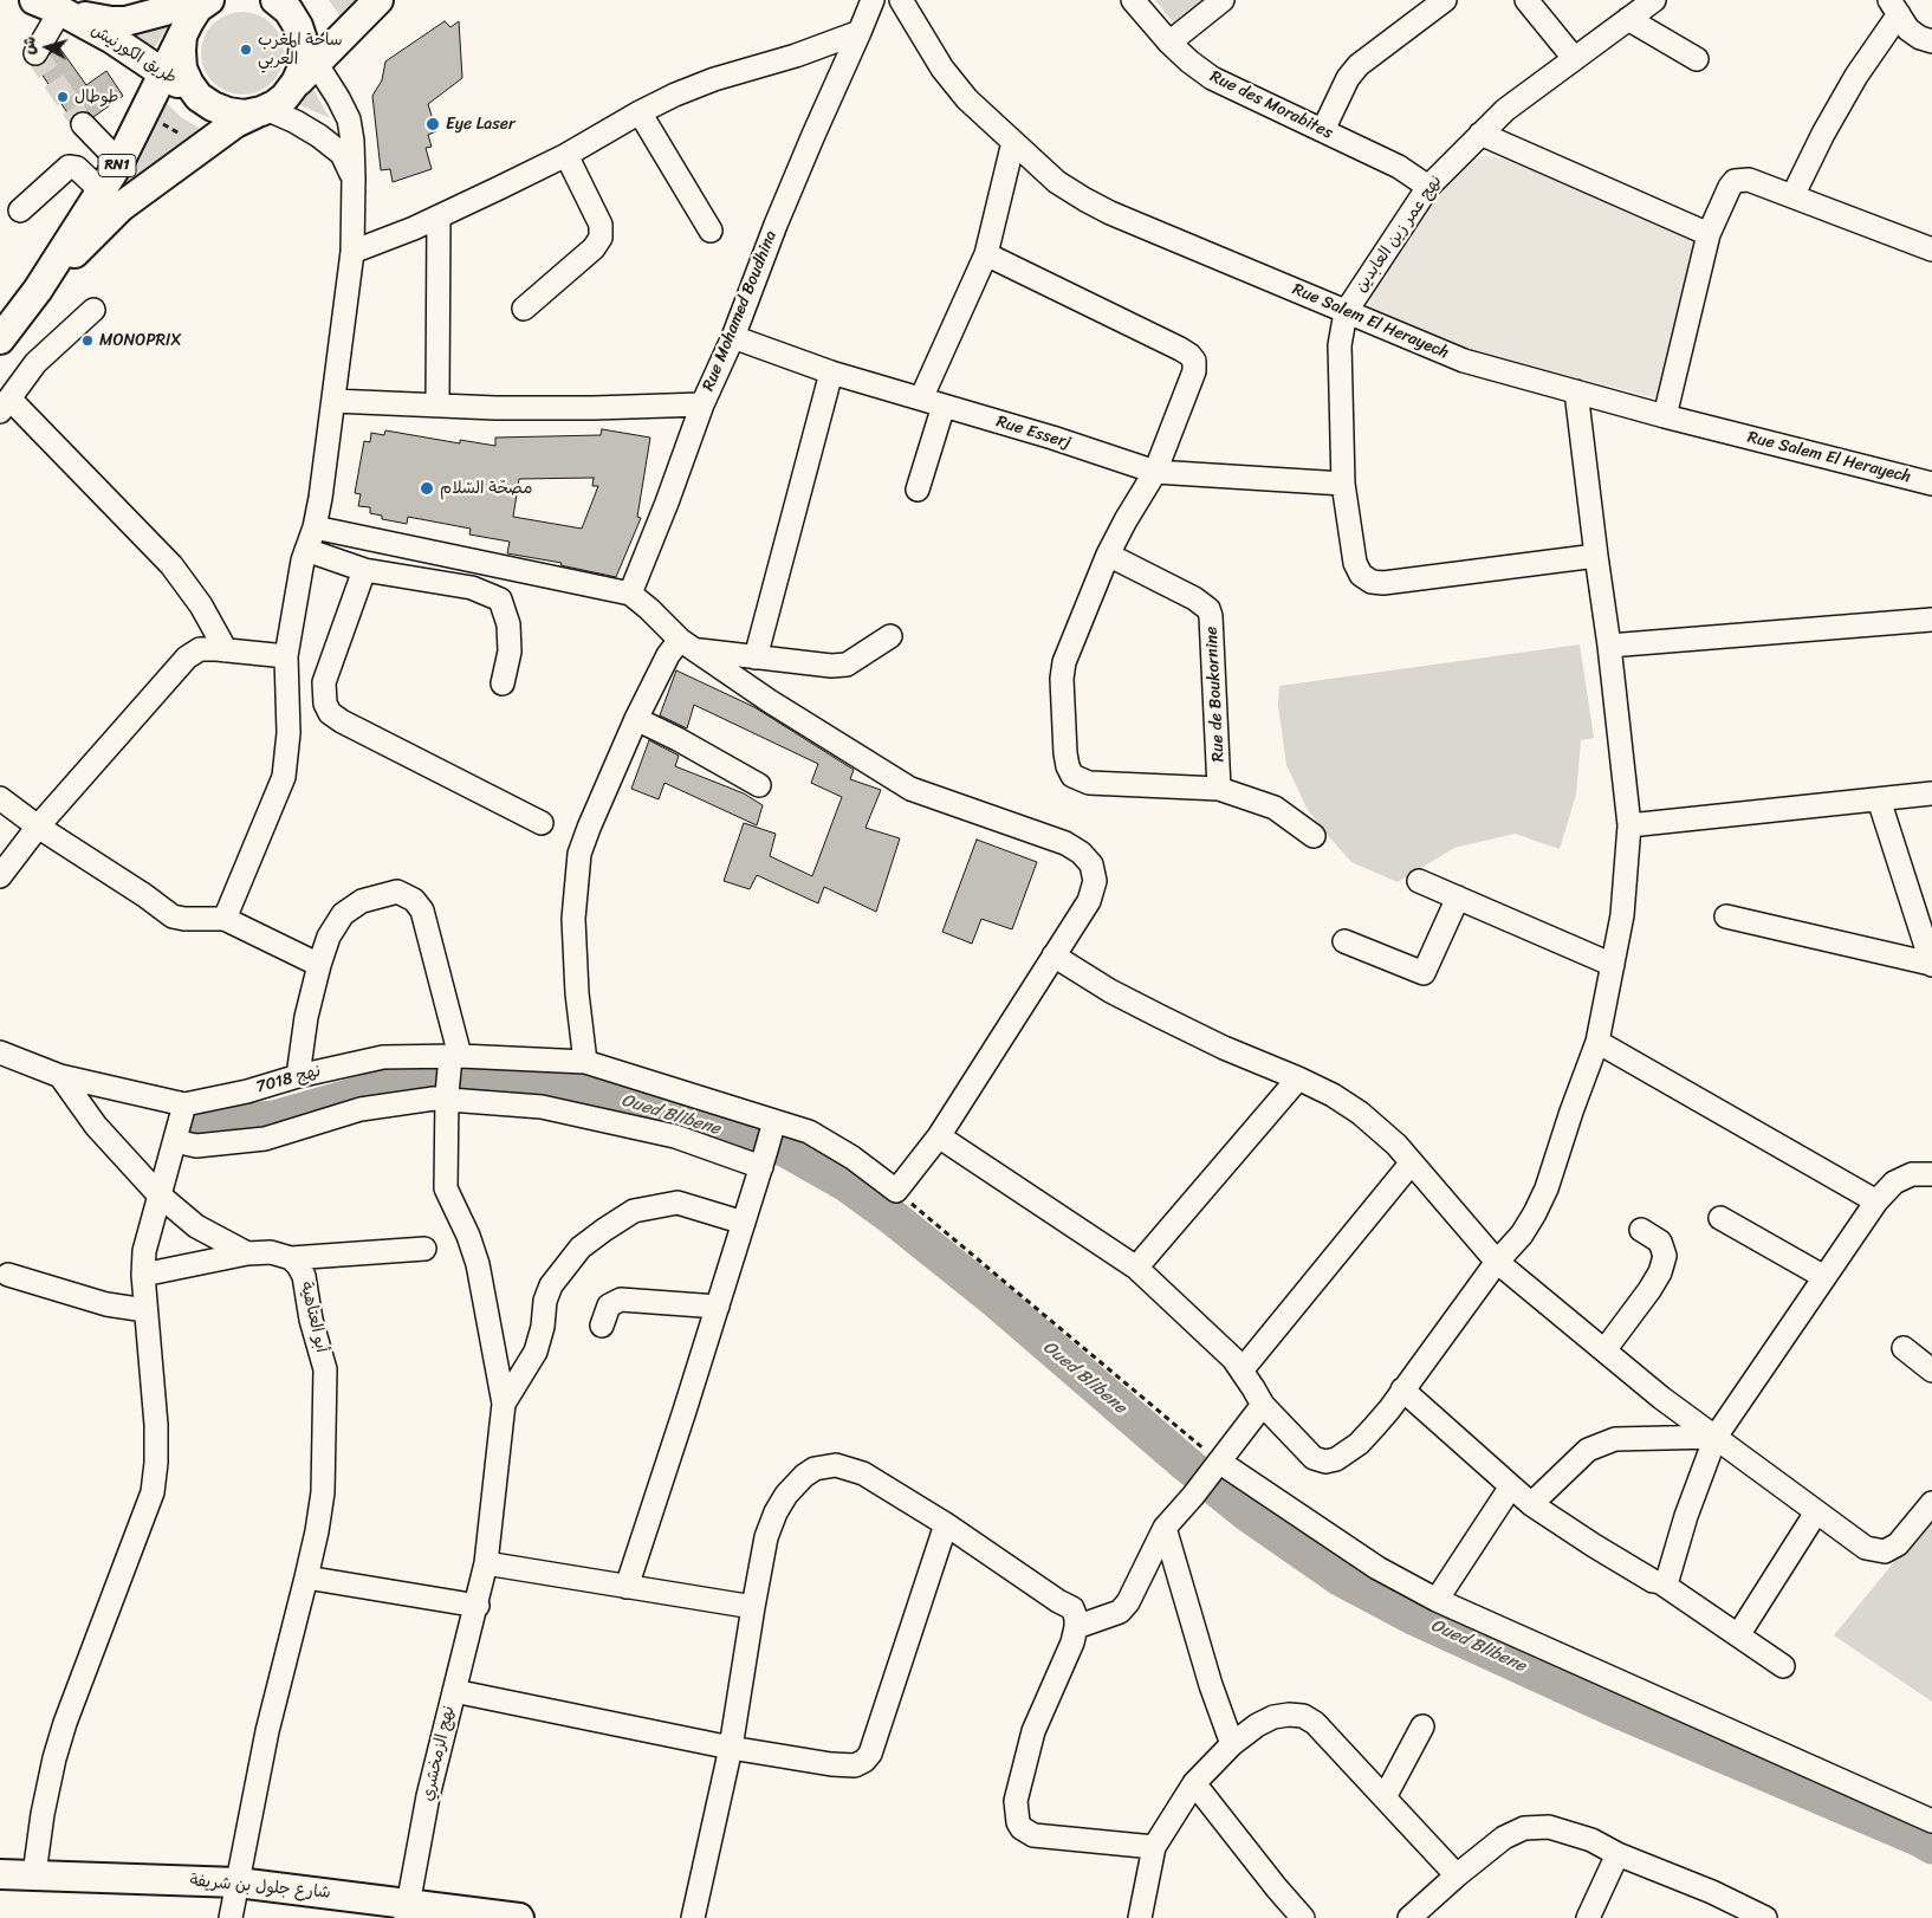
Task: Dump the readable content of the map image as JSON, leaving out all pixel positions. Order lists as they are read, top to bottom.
{
  "streets": {
    "main road": ["طريق الكورنيش", "RN1", "شارع جلول بن شريفة"],
    "street": [
      "Rue des Morabites",
      "نهج عمر زين العابدين",
      "Rue Mohamed Boudhina",
      "Rue Salem El Herayech",
      "Rue Esserj",
      "Rue de Boukornine",
      "نهج 7018",
      "أبو العتاهية",
      "نهج الزمخشري"
    ]
  },
  "crossings": [
    ["طريق الكورنيش", "RN1"],
    ["Rue des Morabites", "نهج عمر زين العابدين"],
    ["نهج عمر زين العابدين", "Rue Salem El Herayech"],
    ["نهج عمر زين العابدين", "Rue Esserj"],
    ["Rue Mohamed Boudhina", "Rue Esserj"],
    ["أبو العتاهية", "شارع جلول بن شريفة"],
    ["نهج الزمخشري", "شارع جلول بن شريفة"]
  ],
  "water": ["Oued Blibene"],
  "places": [
    "ساحة المغرب العربي",
    "طوطال",
    "Eye Laser",
    "MONOPRIX",
    "مصحّة السّلام"
  ],
  "north": "left"
}
